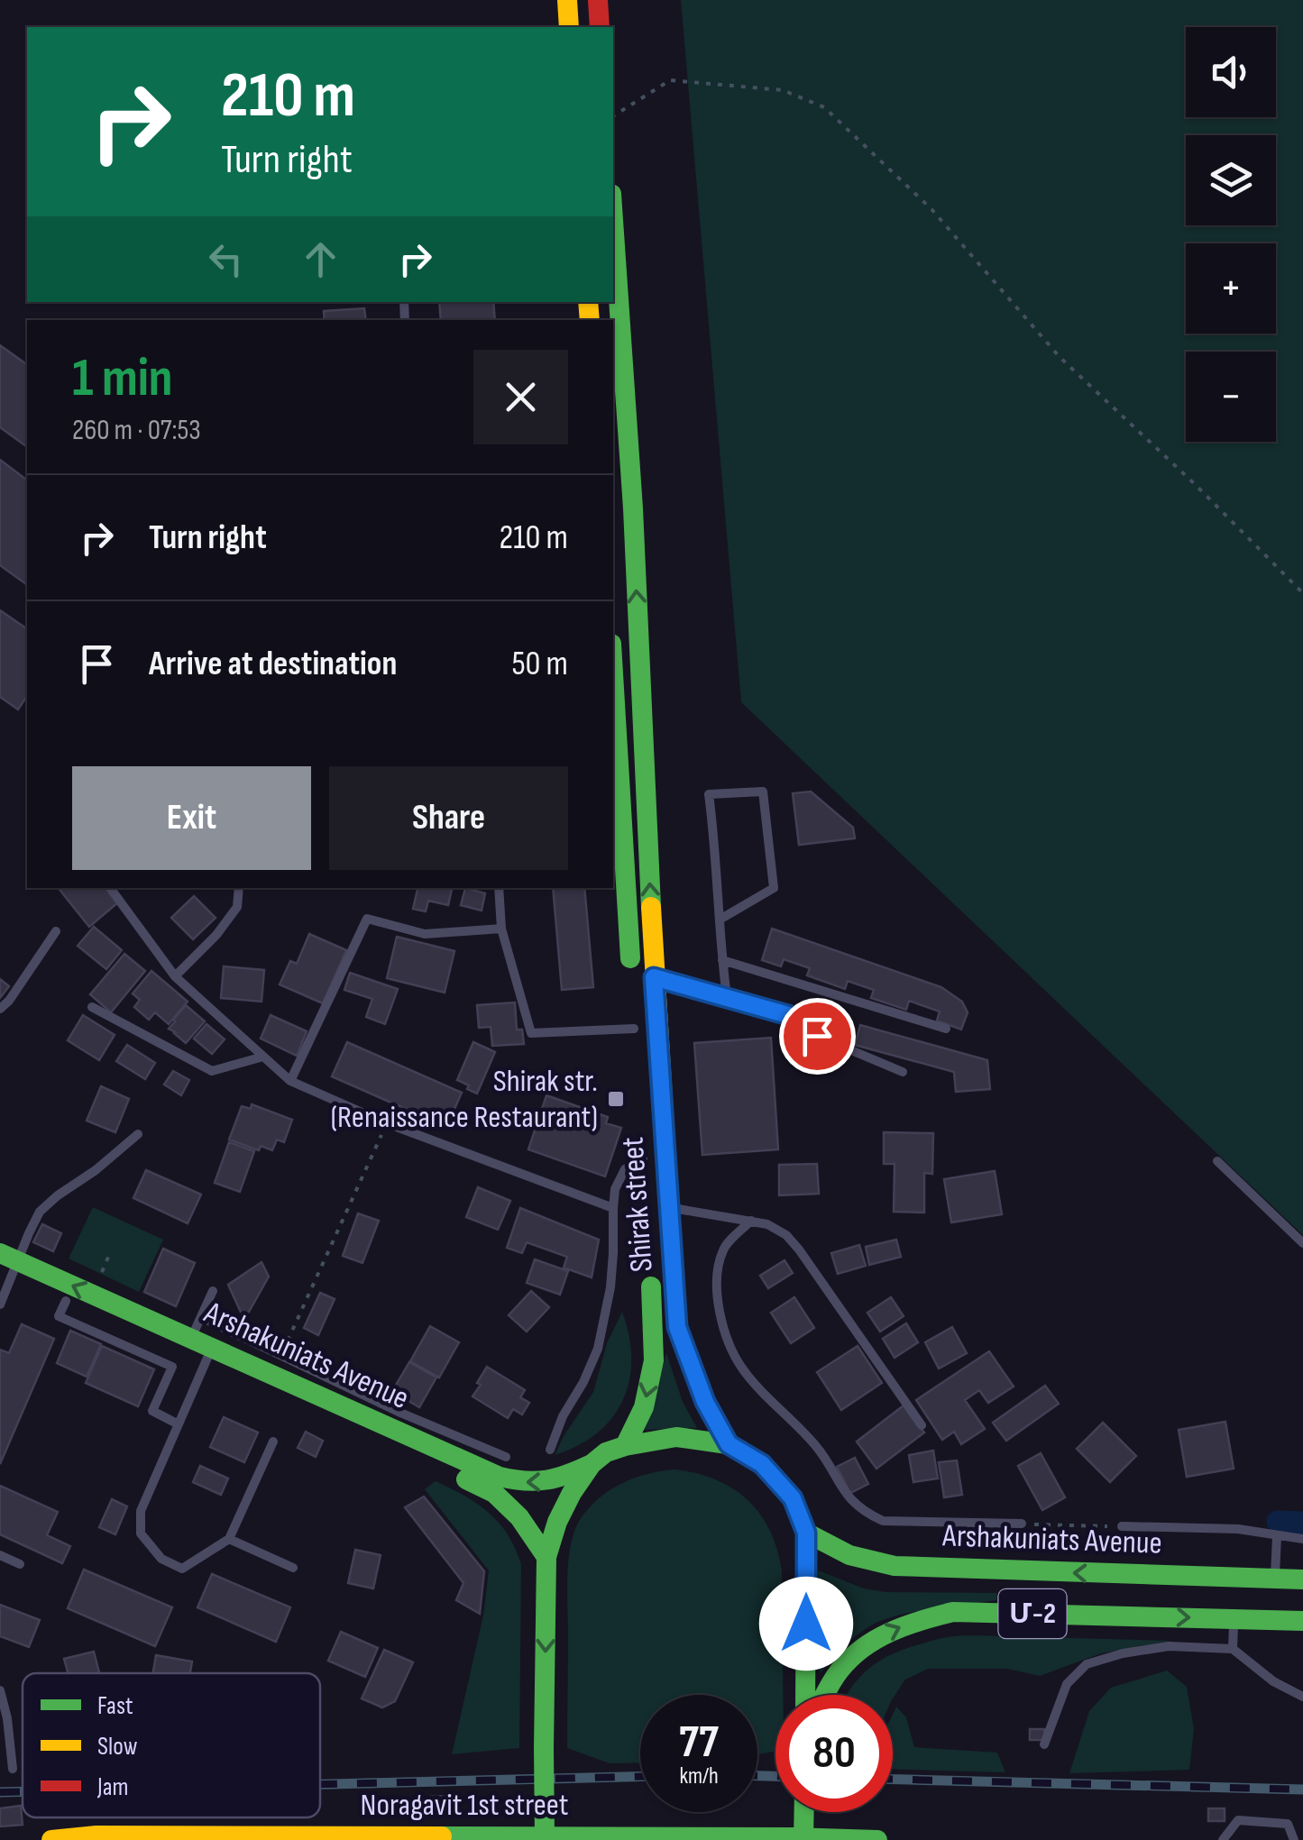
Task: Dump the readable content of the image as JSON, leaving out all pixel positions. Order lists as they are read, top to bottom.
{
  "streets": {
    "main road": [
      "Shirak street",
      "Arshakuniats Avenue",
      "Մ-2",
      "Noragavit 1st street"
    ]
  },
  "crossings": [
    ["Shirak street", "Arshakuniats Avenue"]
  ],
  "places": {
    "transit": ["Shirak str. (Renaissance Restaurant)"]
  },
  "legend": ["Fast", "Slow", "Jam"],
  "page": {
    "map_buttons": ["+", "−"],
    "turn": ["210 m", "Turn right"],
    "heading": ["1 min", "260 m · 07:53"],
    "list": [
      {
        "name": "Turn right",
        "value": "210 m"
      },
      {
        "name": "Arrive at destination",
        "value": "50 m"
      }
    ],
    "buttons": ["Exit", "Share"],
    "speed": "77 km/h",
    "limit": "80"
  }
}
